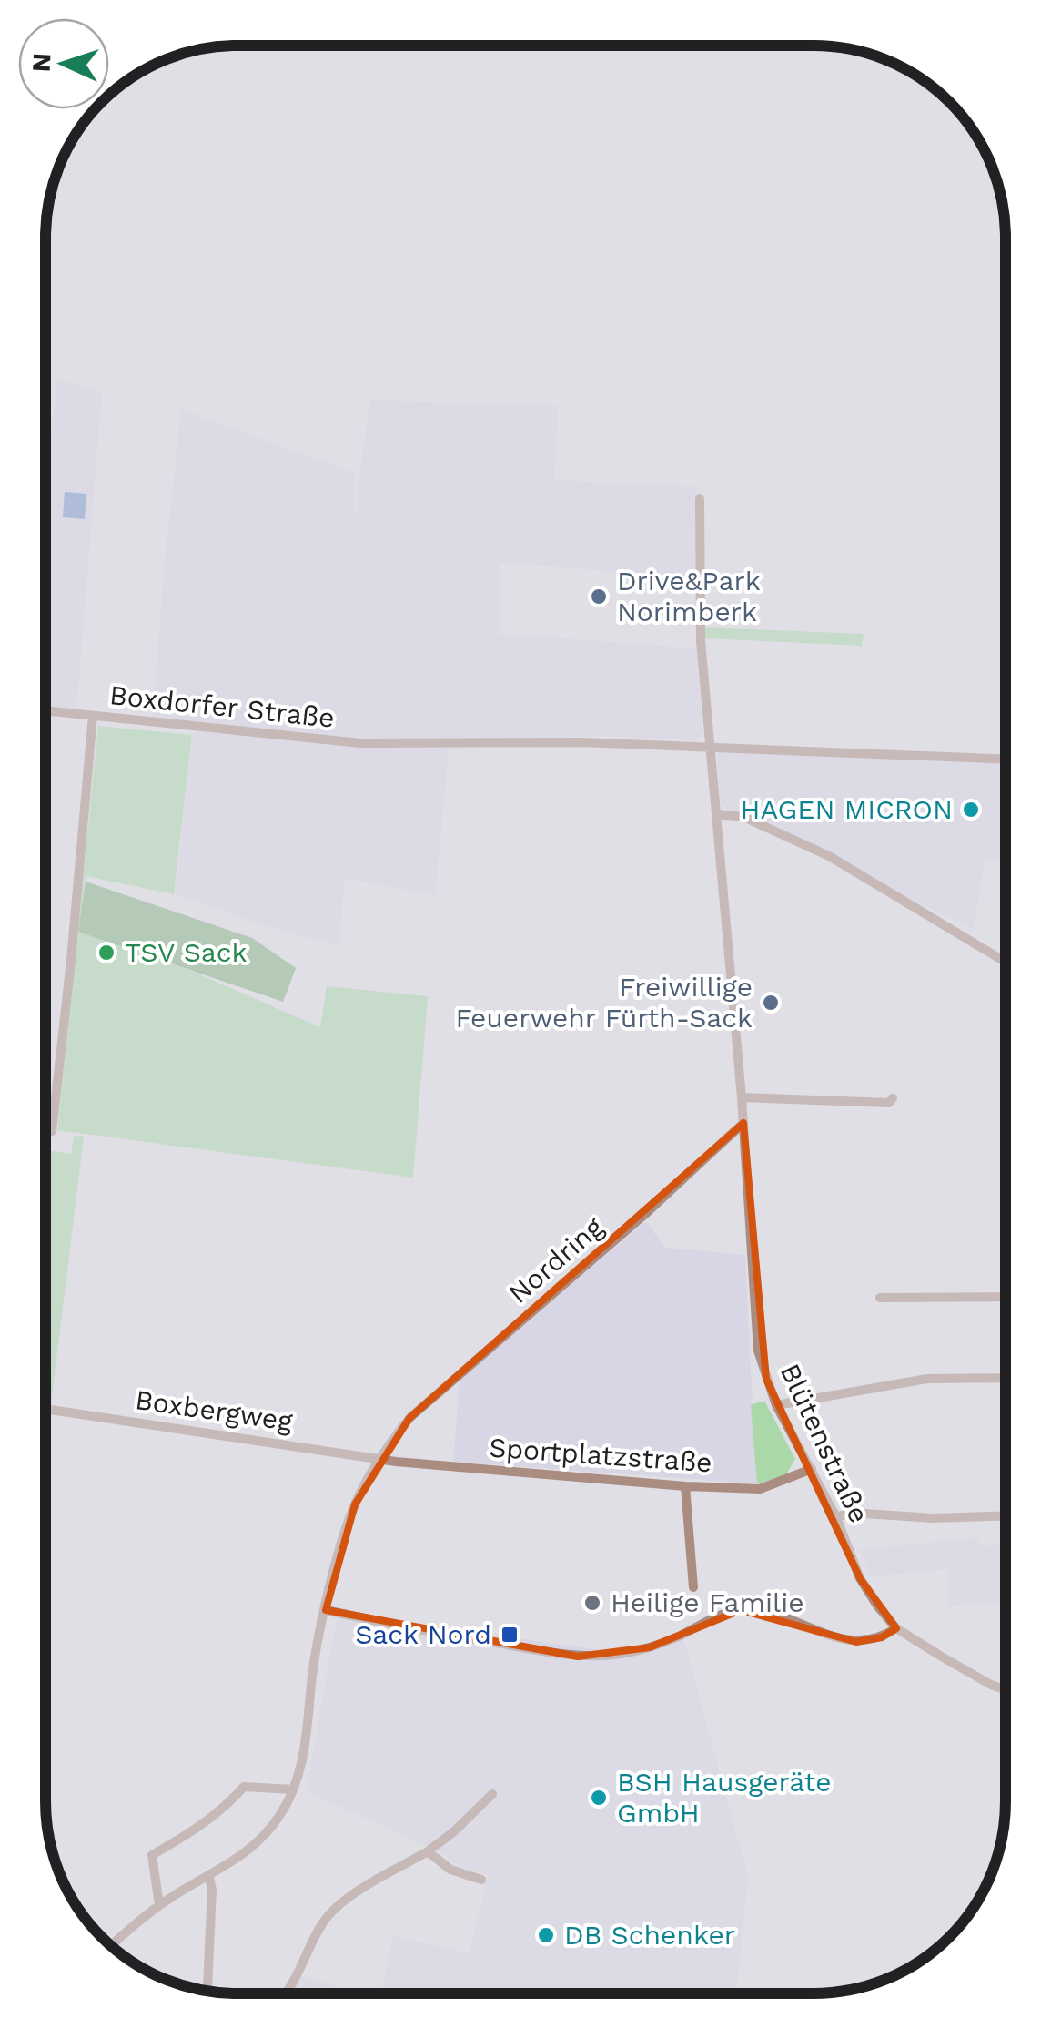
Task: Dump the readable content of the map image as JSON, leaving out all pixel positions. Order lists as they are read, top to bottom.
{
  "streets": {
    "street": [
      "Boxdorfer Straße",
      "Nordring",
      "Boxbergweg",
      "Blütenstraße",
      "Sportplatzstraße"
    ]
  },
  "crossings": [
    ["Nordring", "Boxbergweg"],
    ["Nordring", "Blütenstraße"],
    ["Nordring", "Sportplatzstraße"],
    ["Boxbergweg", "Sportplatzstraße"],
    ["Blütenstraße", "Sportplatzstraße"]
  ],
  "places": {
    "other": [
      "Drive&Park Norimberk",
      "HAGEN MICRON",
      "TSV Sack",
      "Freiwillige Feuerwehr Fürth-Sack",
      "Heilige Familie",
      "BSH Hausgeräte GmbH",
      "DB Schenker"
    ],
    "transit": ["Sack Nord"]
  },
  "north": "left"
}
